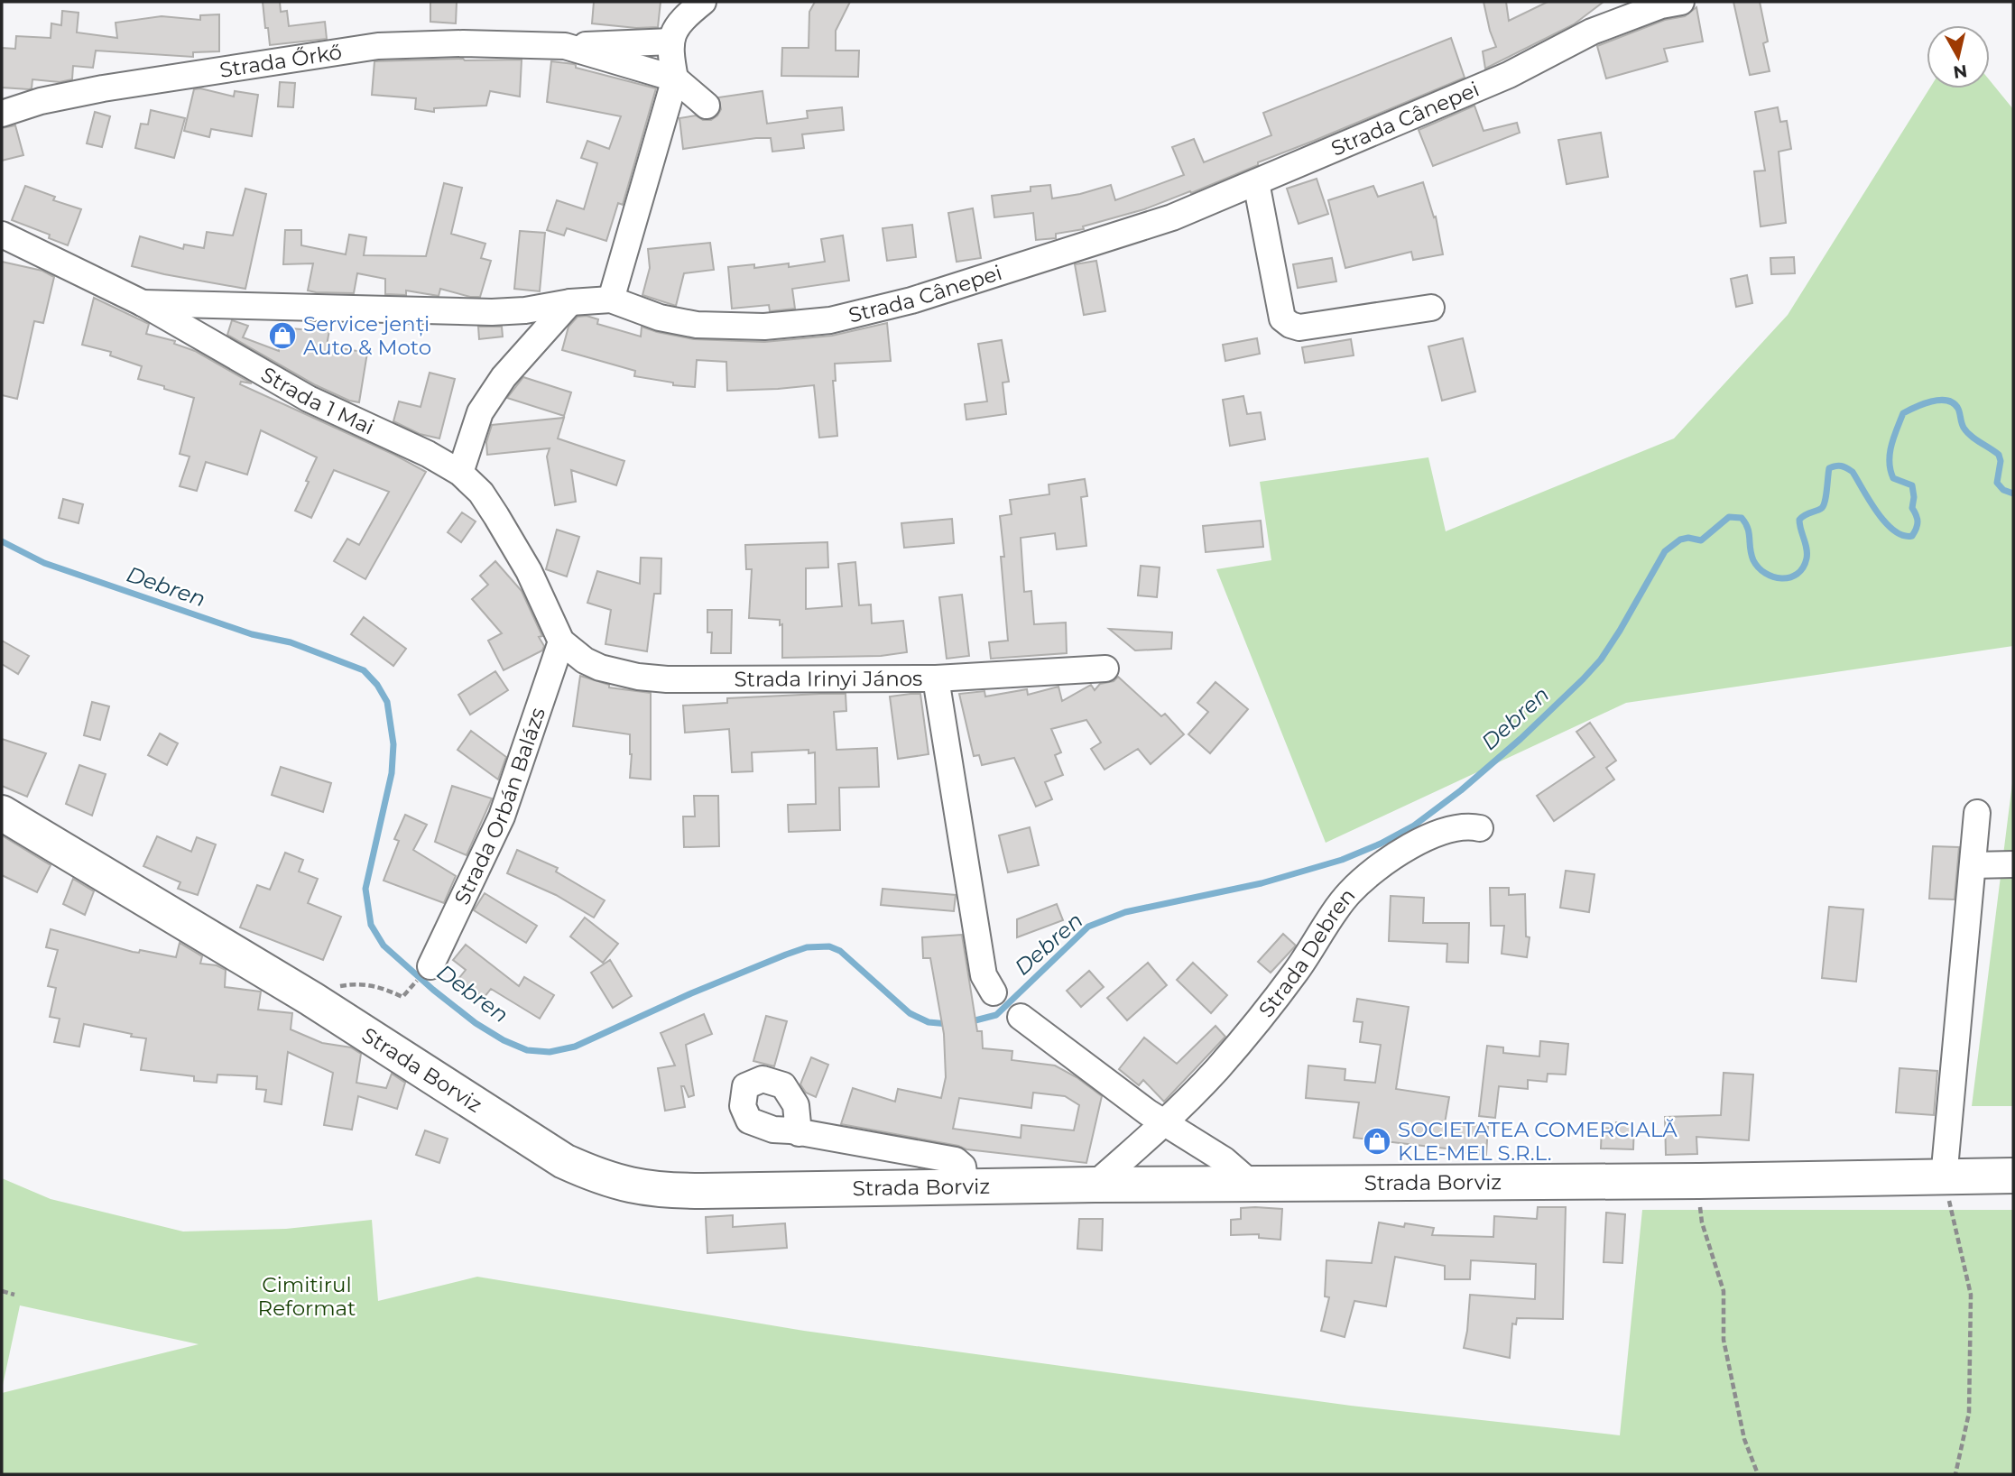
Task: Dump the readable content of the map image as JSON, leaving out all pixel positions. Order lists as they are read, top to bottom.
{
  "streets": {
    "main road": ["Strada Borviz"],
    "street": [
      "Strada Őrkő",
      "Strada Cânepei",
      "Strada 1 Mai",
      "Strada Irinyi János",
      "Strada Orbán Balázs",
      "Strada Debren"
    ]
  },
  "crossings": [
    ["Strada Cânepei", "Strada 1 Mai"],
    ["Strada 1 Mai", "Strada Irinyi János"],
    ["Strada 1 Mai", "Strada Orbán Balázs"],
    ["Strada Irinyi János", "Strada Orbán Balázs"],
    ["Strada Debren", "Strada Borviz"]
  ],
  "water": ["Debren"],
  "parks": ["Cimitirul Reformat"],
  "places": {
    "shop": ["Service jenți Auto & Moto", "SOCIETATEA COMERCIALĂ KLE-MEL S.R.L."]
  },
  "north": "bottom"
}
